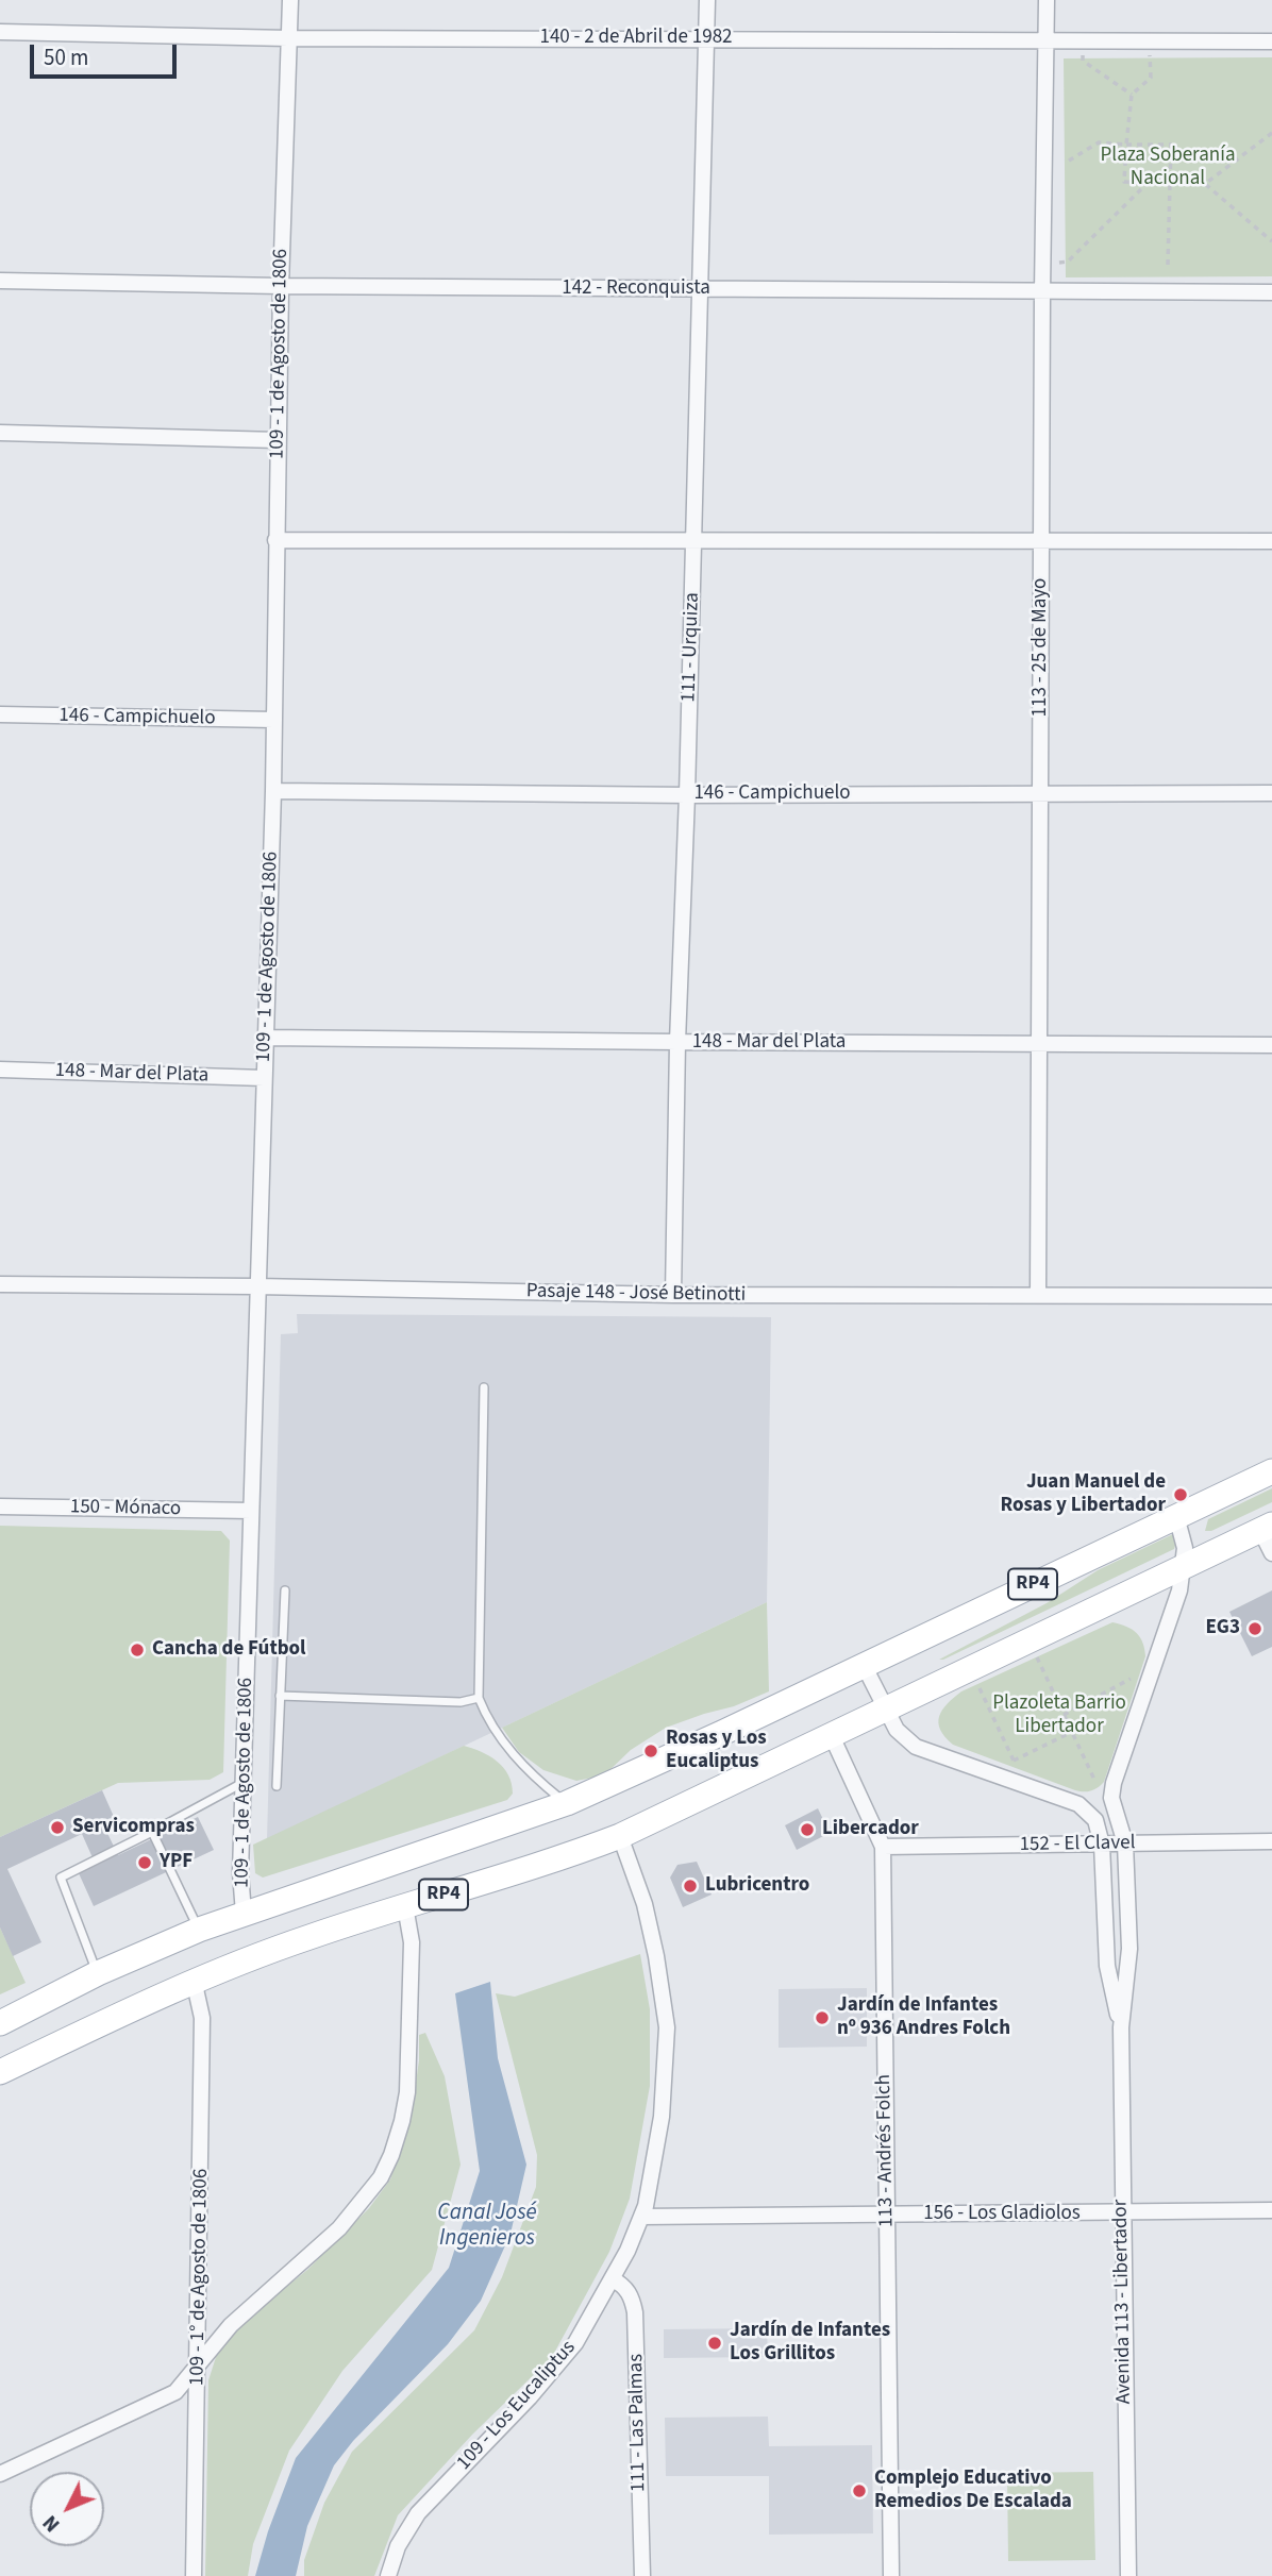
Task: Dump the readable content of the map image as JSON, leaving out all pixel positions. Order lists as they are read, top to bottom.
{
  "streets": {
    "main road": ["RP4"],
    "street": [
      "140 - 2 de Abril de 1982",
      "142 - Reconquista",
      "109 - 1 de Agosto de 1806",
      "111 - Urquiza",
      "113 - 25 de Mayo",
      "146 - Campichuelo",
      "148 - Mar del Plata",
      "Pasaje 148 - José Betinotti",
      "150 - Mónaco",
      "152 - El Clavel",
      "113 - Andrés Folch",
      "156 - Los Gladiolos",
      "109 - 1° de Agosto de 1806",
      "Avenida 113 - Libertador",
      "109 - Los Eucaliptus",
      "111 - Las Palmas"
    ]
  },
  "crossings": [
    ["140 - 2 de Abril de 1982", "109 - 1 de Agosto de 1806"],
    ["140 - 2 de Abril de 1982", "111 - Urquiza"],
    ["140 - 2 de Abril de 1982", "113 - 25 de Mayo"],
    ["142 - Reconquista", "109 - 1 de Agosto de 1806"],
    ["142 - Reconquista", "111 - Urquiza"],
    ["142 - Reconquista", "113 - 25 de Mayo"],
    ["109 - 1 de Agosto de 1806", "146 - Campichuelo"],
    ["109 - 1 de Agosto de 1806", "148 - Mar del Plata"],
    ["109 - 1 de Agosto de 1806", "Pasaje 148 - José Betinotti"],
    ["109 - 1 de Agosto de 1806", "150 - Mónaco"],
    ["109 - 1 de Agosto de 1806", "RP4"],
    ["111 - Urquiza", "146 - Campichuelo"],
    ["111 - Urquiza", "148 - Mar del Plata"],
    ["111 - Urquiza", "Pasaje 148 - José Betinotti"],
    ["113 - 25 de Mayo", "146 - Campichuelo"],
    ["113 - 25 de Mayo", "148 - Mar del Plata"],
    ["113 - 25 de Mayo", "Pasaje 148 - José Betinotti"],
    ["RP4", "113 - Andrés Folch"],
    ["RP4", "109 - 1° de Agosto de 1806"],
    ["RP4", "Avenida 113 - Libertador"],
    ["RP4", "109 - Los Eucaliptus"],
    ["152 - El Clavel", "113 - Andrés Folch"],
    ["152 - El Clavel", "Avenida 113 - Libertador"],
    ["113 - Andrés Folch", "156 - Los Gladiolos"],
    ["156 - Los Gladiolos", "Avenida 113 - Libertador"],
    ["156 - Los Gladiolos", "109 - Los Eucaliptus"],
    ["109 - Los Eucaliptus", "111 - Las Palmas"]
  ],
  "water": ["Canal José Ingenieros"],
  "parks": ["Plaza Soberanía Nacional", "Plazoleta Barrio Libertador"],
  "places": [
    "Juan Manuel de Rosas y Libertador",
    "EG3",
    "Cancha de Fútbol",
    "Rosas y Los Eucaliptus",
    "Servicompras",
    "Libercador",
    "YPF",
    "Lubricentro",
    "Jardín de Infantes nº 936 Andres Folch",
    "Jardín de Infantes Los Grillitos",
    "Complejo Educativo Remedios De Escalada"
  ],
  "scale_bar": "50 m",
  "north": "bottom left"
}
